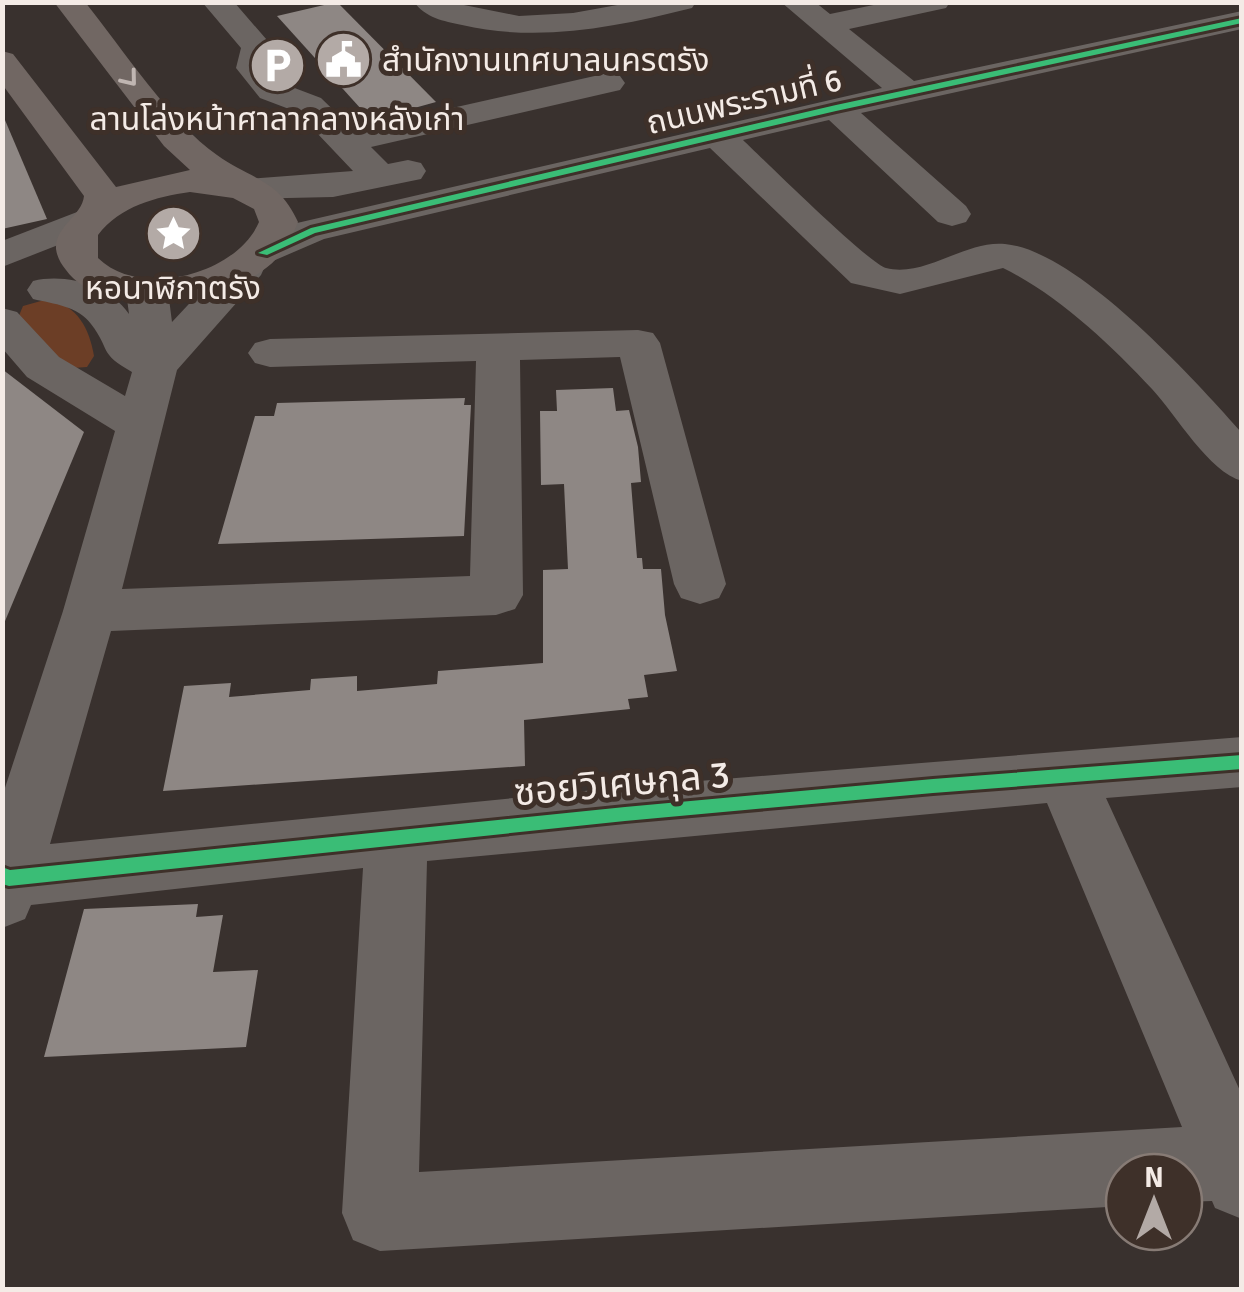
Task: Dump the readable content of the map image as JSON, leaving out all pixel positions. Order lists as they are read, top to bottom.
{
  "streets": {
    "street": ["ถนนพระรามที่ 6", "ซอยวิเศษกุล 3"]
  },
  "places": {
    "public building": ["สำนักงานเทศบาลนครตรัง"],
    "parking": ["ลานโล่งหน้าศาลากลางหลังเก่า"],
    "place": ["หอนาฬิกาตรัง"]
  },
  "north": "top"
}
